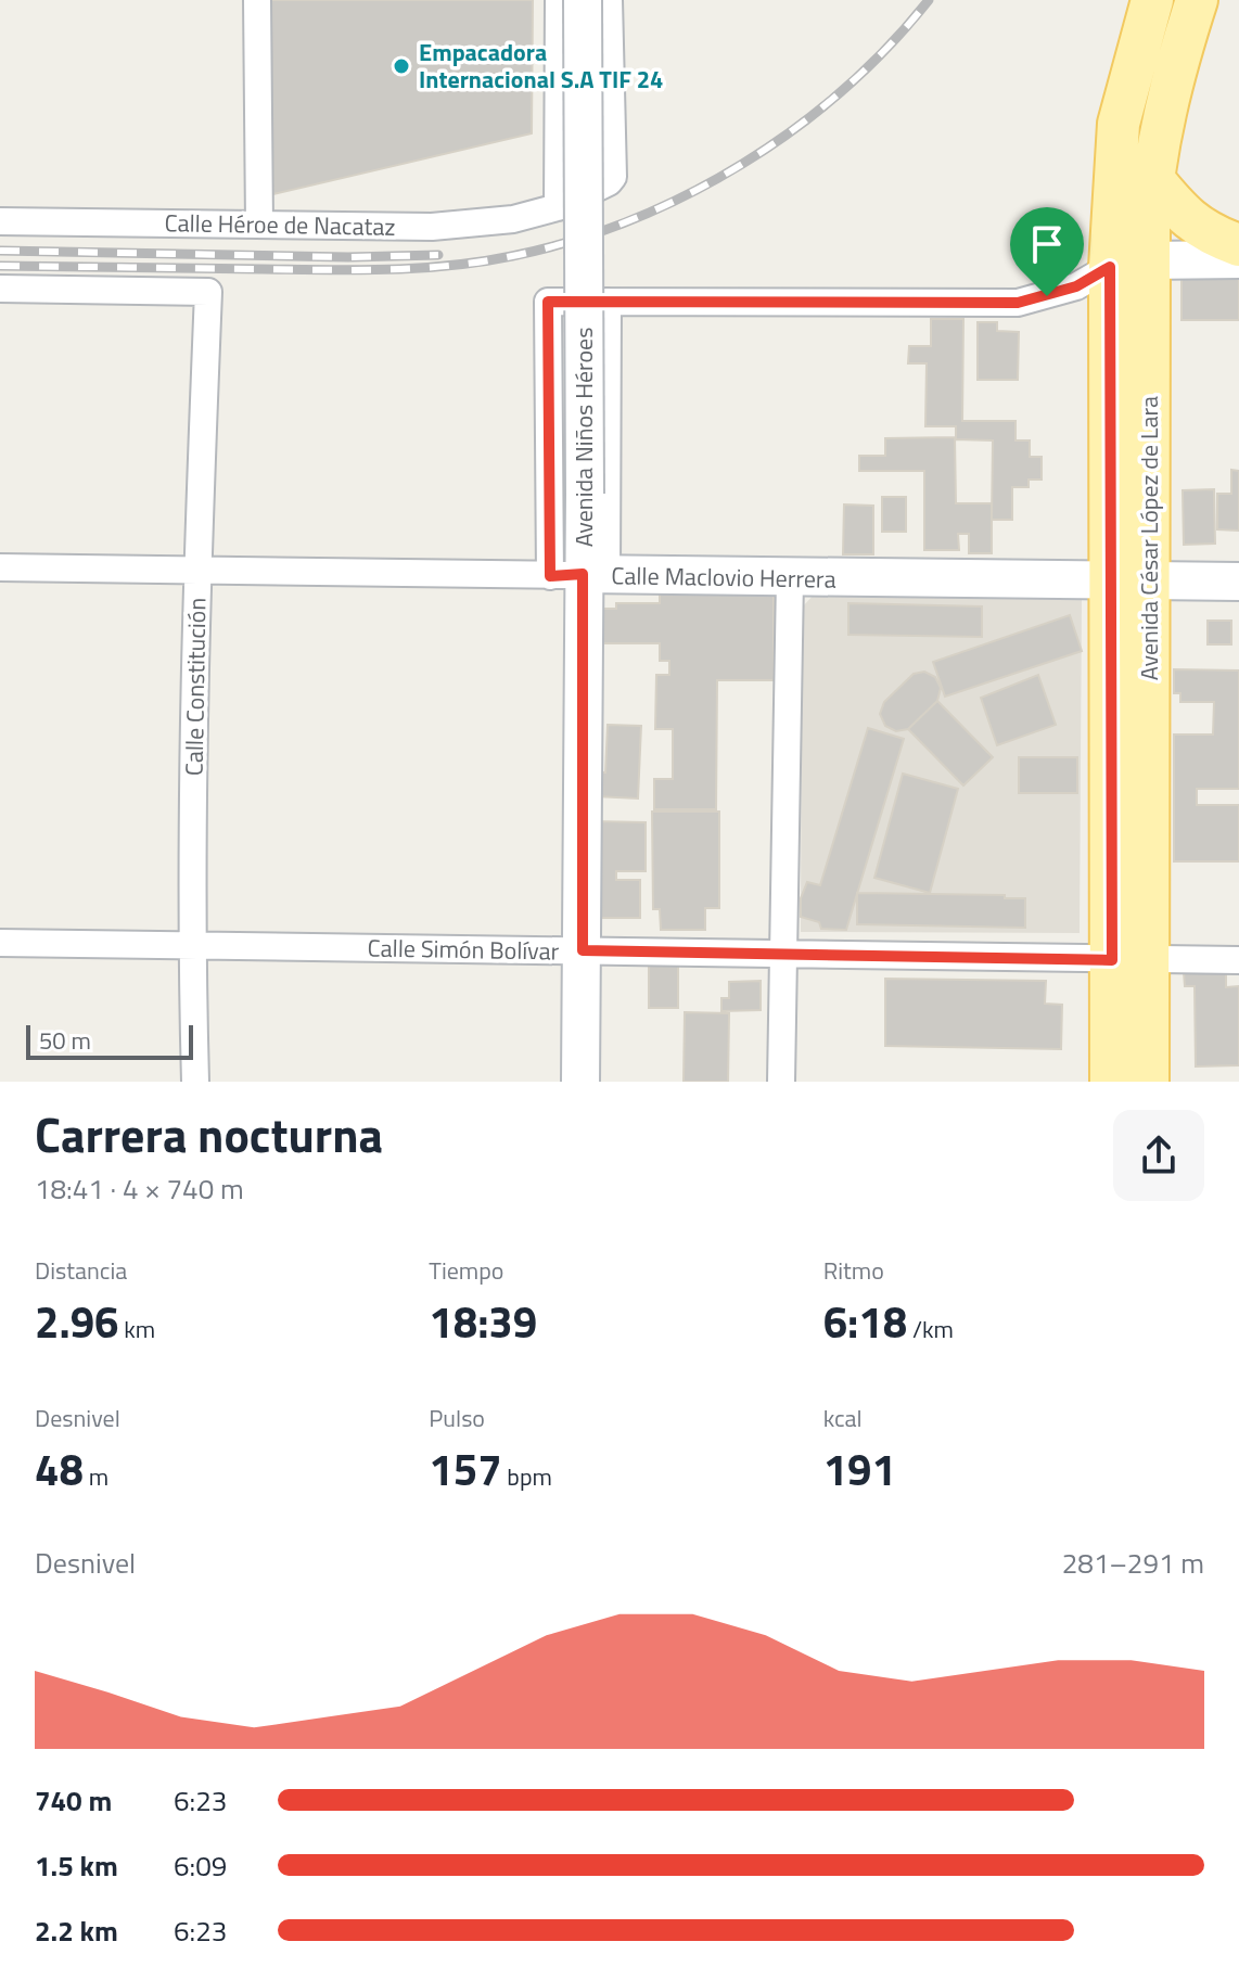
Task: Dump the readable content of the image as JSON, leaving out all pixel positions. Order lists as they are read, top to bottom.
{
  "streets": {
    "main road": ["Avenida César López de Lara"],
    "street": [
      "Calle Héroe de Nacataz",
      "Avenida Niños Héroes",
      "Calle Maclovio Herrera",
      "Calle Constitución",
      "Calle Simón Bolívar"
    ]
  },
  "crossings": [
    ["Avenida Niños Héroes", "Calle Maclovio Herrera"],
    ["Avenida Niños Héroes", "Calle Simón Bolívar"],
    ["Avenida César López de Lara", "Calle Maclovio Herrera"],
    ["Avenida César López de Lara", "Calle Simón Bolívar"],
    ["Calle Maclovio Herrera", "Calle Constitución"],
    ["Calle Constitución", "Calle Simón Bolívar"]
  ],
  "places": ["Empacadora Internacional S.A TIF 24"],
  "scale_bar": "50 m",
  "page": {
    "scale": "50 m",
    "heading": ["Carrera nocturna", "18:41 · 4 × 740 m"],
    "stats": [
      ["Distancia", "2.96 km"],
      ["Tiempo", "18:39"],
      ["Ritmo", "6:18 /km"],
      ["Desnivel", "48 m"],
      ["Pulso", "157 bpm"],
      ["kcal", "191"]
    ],
    "chart": ["Desnivel", "281–291 m"],
    "list": [
      {
        "name": "740 m",
        "note": "6:23"
      },
      {
        "name": "1.5 km",
        "note": "6:09"
      },
      {
        "name": "2.2 km",
        "note": "6:23"
      }
    ]
  }
}
